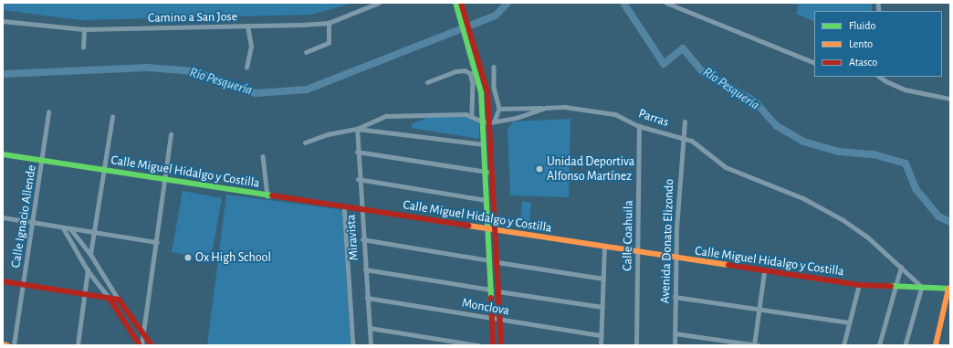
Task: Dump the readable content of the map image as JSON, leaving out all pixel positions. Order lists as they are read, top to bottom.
{
  "streets": {
    "street": [
      "Camino a San Jose",
      "Parras",
      "Calle Miguel Hidalgo y Costilla",
      "Calle Ignacio Allende",
      "Calle Coahuila",
      "Miravista",
      "Avenida Donato Elizondo",
      "Monclova"
    ]
  },
  "crossings": [
    ["Parras", "Calle Miguel Hidalgo y Costilla"],
    ["Parras", "Calle Coahuila"],
    ["Parras", "Miravista"],
    ["Parras", "Avenida Donato Elizondo"],
    ["Calle Miguel Hidalgo y Costilla", "Calle Ignacio Allende"],
    ["Calle Miguel Hidalgo y Costilla", "Calle Coahuila"],
    ["Calle Miguel Hidalgo y Costilla", "Miravista"],
    ["Calle Miguel Hidalgo y Costilla", "Avenida Donato Elizondo"],
    ["Miravista", "Monclova"]
  ],
  "water": ["Río Pesquería"],
  "places": ["Unidad Deportiva Alfonso Martínez", "Ox High School"],
  "legend": ["Fluido", "Lento", "Atasco"]
}
